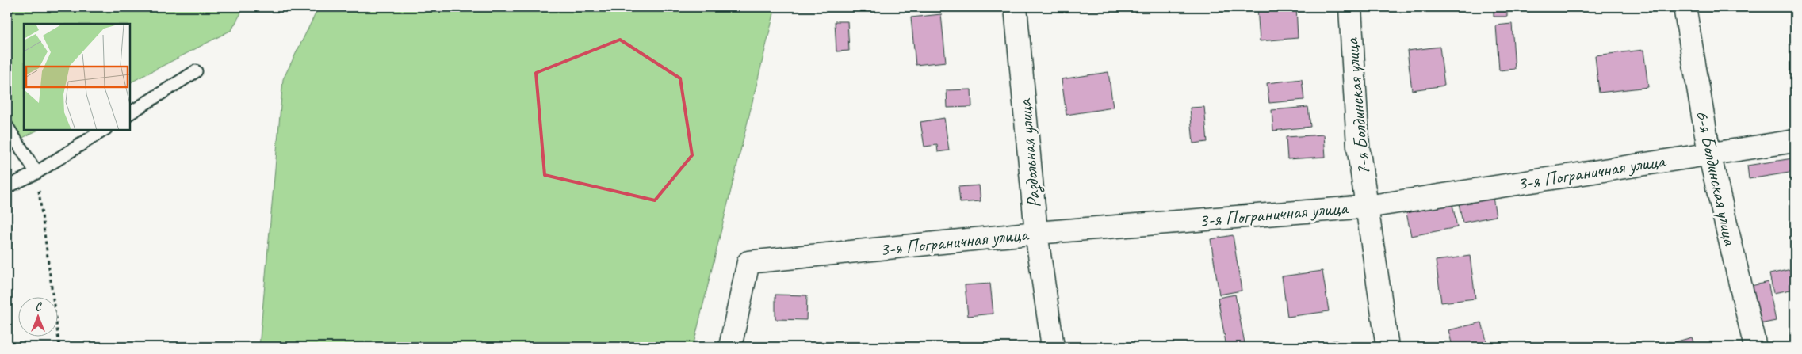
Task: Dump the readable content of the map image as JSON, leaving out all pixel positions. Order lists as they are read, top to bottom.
{
  "streets": {
    "street": [
      "7-я Болдинская улица",
      "Раздольная улица",
      "3-я Пограничная улица",
      "6-я Болдинская улица"
    ]
  },
  "crossings": [
    ["7-я Болдинская улица", "3-я Пограничная улица"],
    ["Раздольная улица", "3-я Пограничная улица"],
    ["3-я Пограничная улица", "6-я Болдинская улица"]
  ],
  "north": "top"
}
